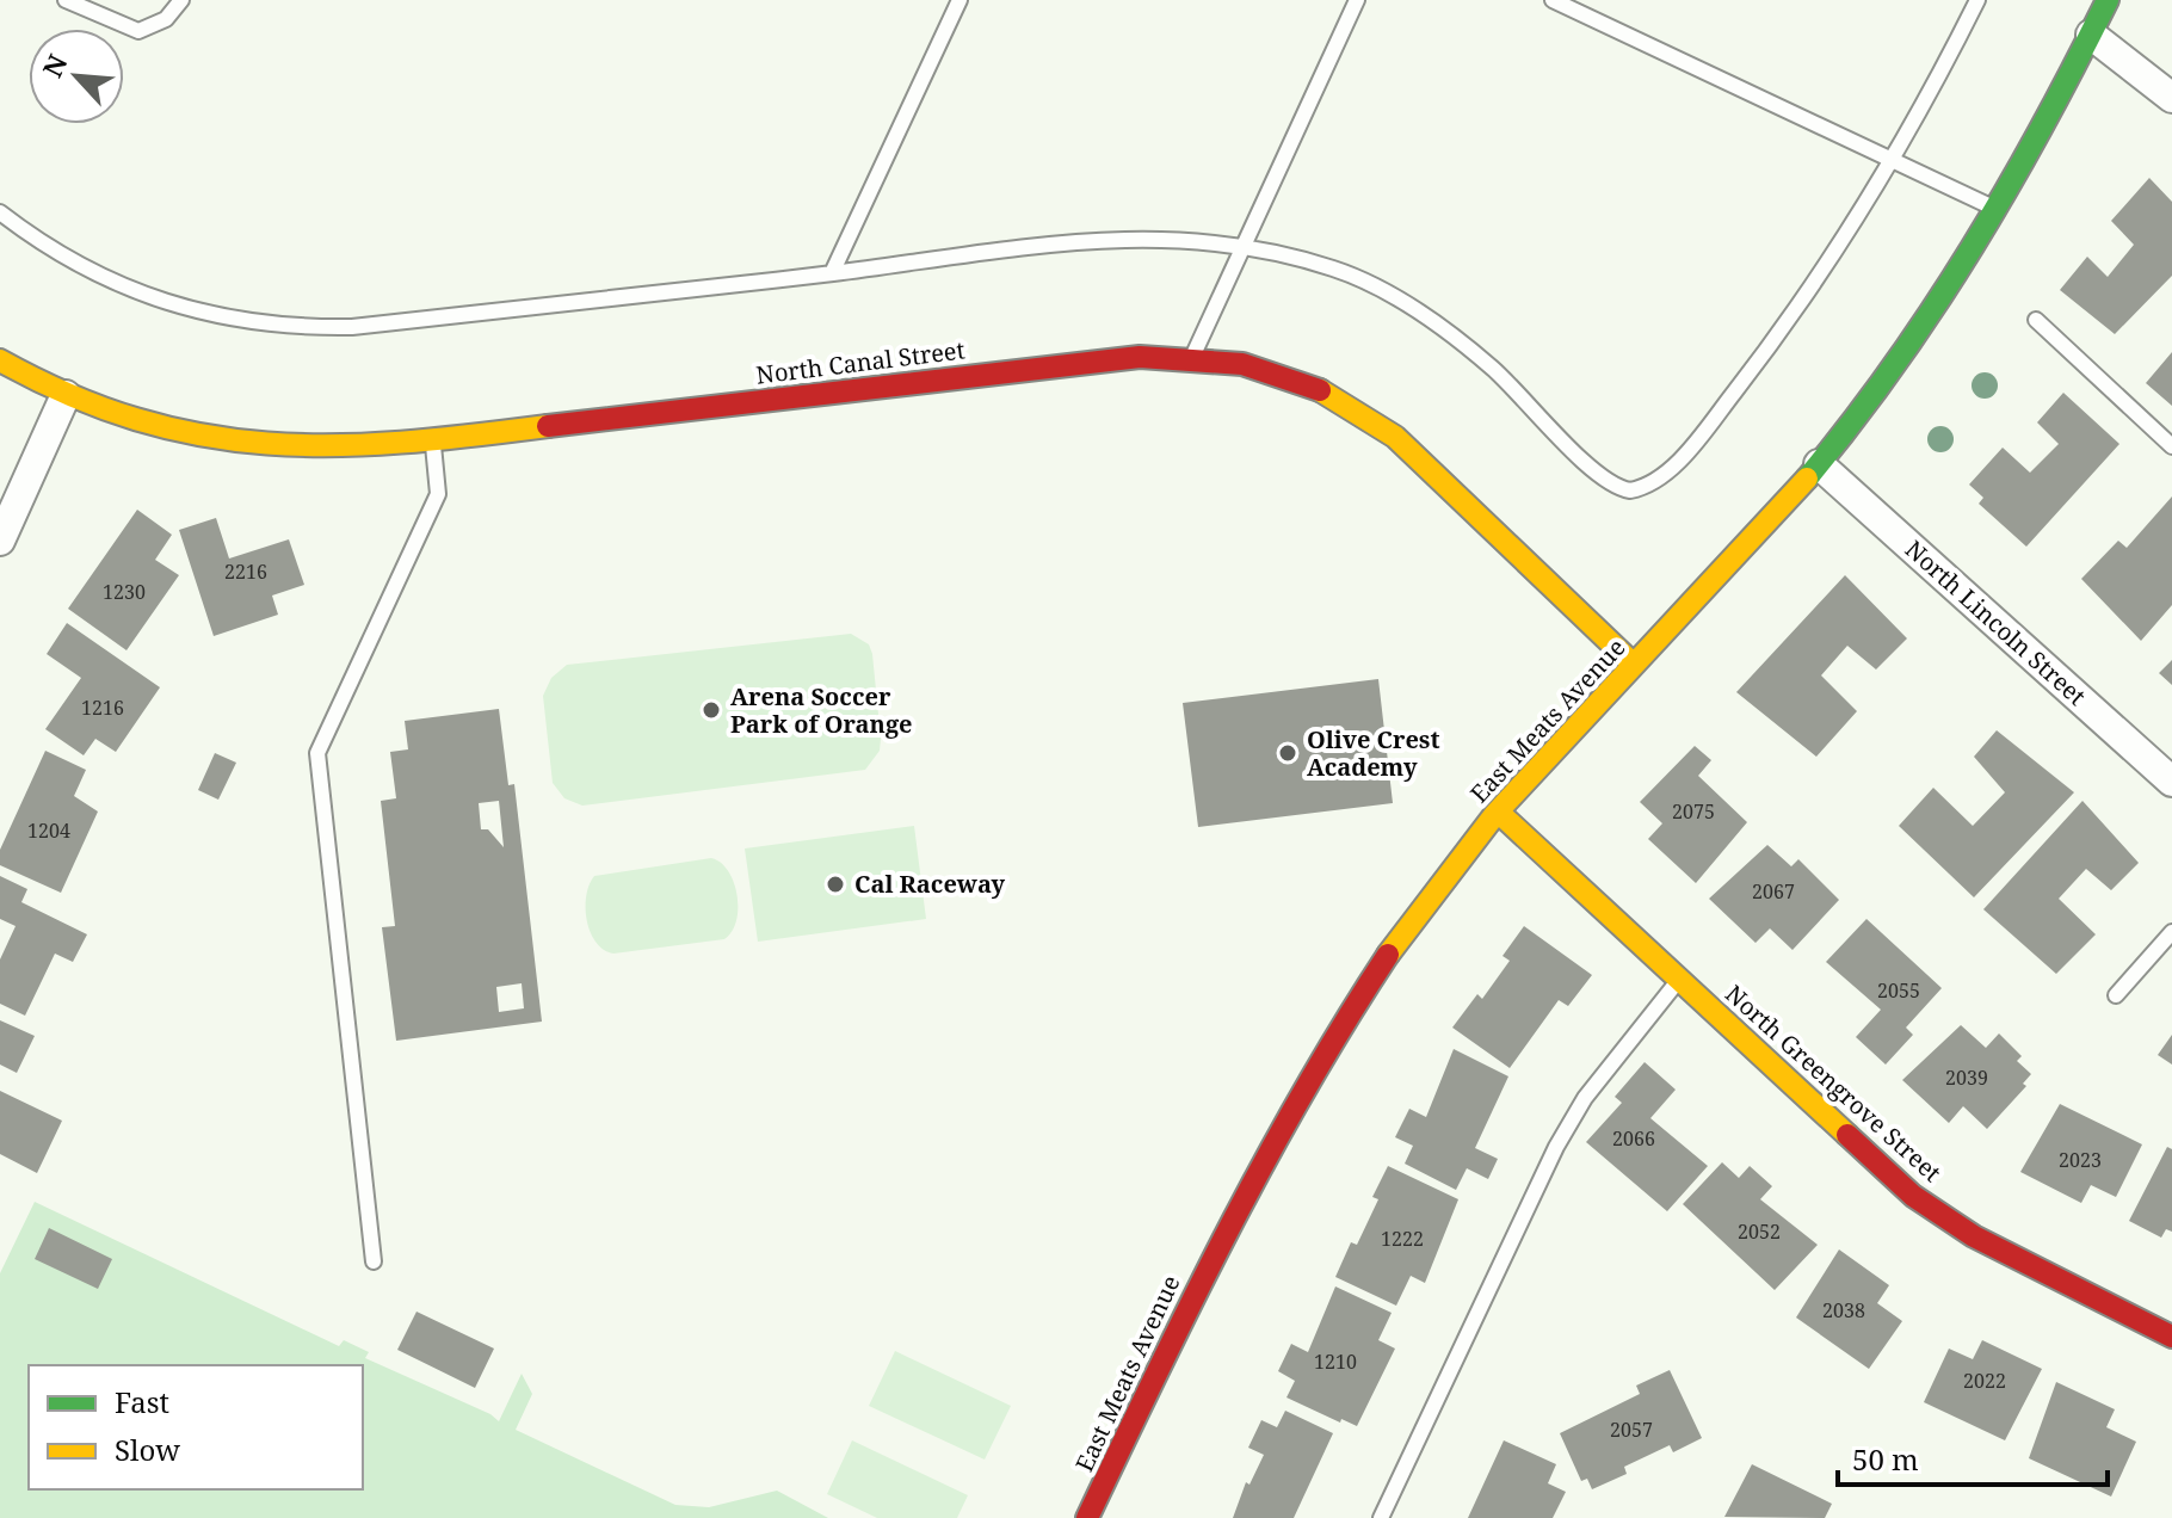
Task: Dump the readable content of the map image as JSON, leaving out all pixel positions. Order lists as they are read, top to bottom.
{
  "streets": {
    "street": [
      "North Canal Street",
      "North Lincoln Street",
      "East Meats Avenue",
      "North Greengrove Street"
    ]
  },
  "crossings": [
    ["North Canal Street", "East Meats Avenue"],
    ["North Lincoln Street", "East Meats Avenue"],
    ["East Meats Avenue", "North Greengrove Street"]
  ],
  "places": ["Arena Soccer Park of Orange", "Olive Crest Academy", "Cal Raceway"],
  "house_numbers": [
    "2216",
    "1230",
    "1216",
    "2075",
    "1204",
    "2067",
    "2055",
    "2039",
    "2066",
    "2023",
    "2052",
    "1222",
    "2038",
    "1210",
    "2022",
    "2057"
  ],
  "legend": ["Fast", "Slow"],
  "scale_bar": "50 m",
  "north": "top left"
}
